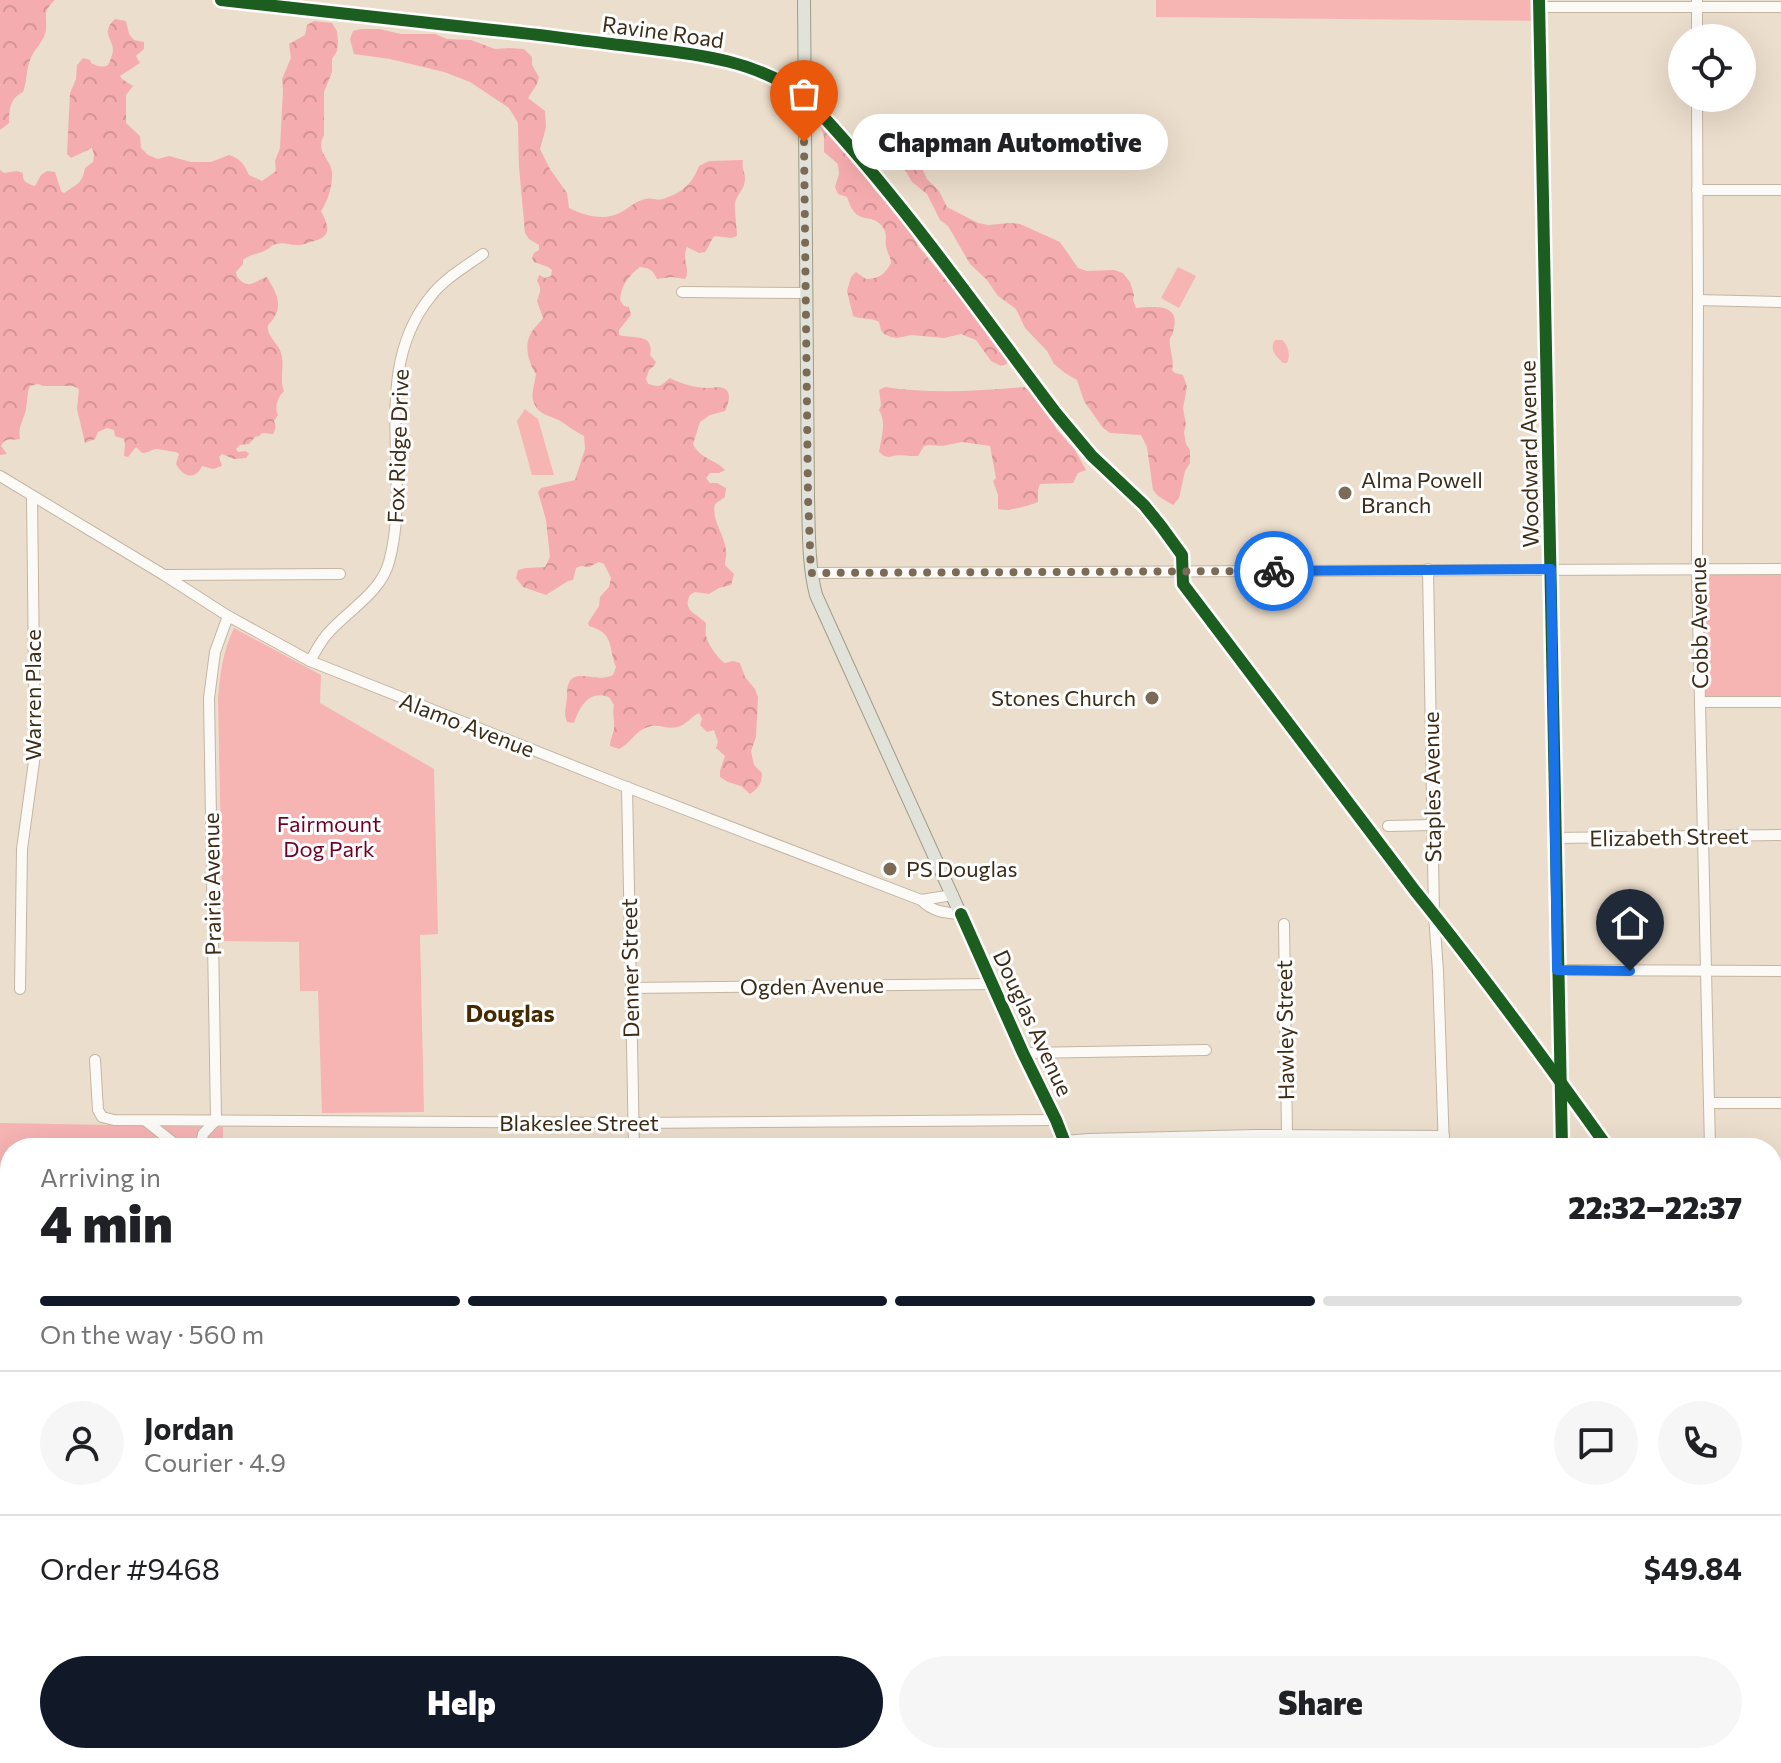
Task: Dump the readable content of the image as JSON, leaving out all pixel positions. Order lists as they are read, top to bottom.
{
  "streets": {
    "main road": ["Douglas Avenue"],
    "street": [
      "Ravine Road",
      "Fox Ridge Drive",
      "Woodward Avenue",
      "Cobb Avenue",
      "Warren Place",
      "Alamo Avenue",
      "Staples Avenue",
      "Elizabeth Street",
      "Prairie Avenue",
      "Denner Street",
      "Ogden Avenue",
      "Hawley Street",
      "Blakeslee Street"
    ]
  },
  "crossings": [
    ["Ravine Road", "Douglas Avenue"],
    ["Fox Ridge Drive", "Alamo Avenue"],
    ["Woodward Avenue", "Elizabeth Street"],
    ["Cobb Avenue", "Elizabeth Street"],
    ["Warren Place", "Alamo Avenue"],
    ["Alamo Avenue", "Prairie Avenue"],
    ["Alamo Avenue", "Denner Street"],
    ["Alamo Avenue", "Douglas Avenue"],
    ["Prairie Avenue", "Blakeslee Street"],
    ["Denner Street", "Ogden Avenue"],
    ["Denner Street", "Blakeslee Street"],
    ["Ogden Avenue", "Douglas Avenue"],
    ["Douglas Avenue", "Blakeslee Street"]
  ],
  "districts": ["Douglas"],
  "parks": ["Fairmount Dog Park"],
  "places": [
    "Chapman Automotive",
    "Alma Powell Branch",
    "Stones Church",
    "PS Douglas"
  ],
  "page": {
    "bubble": "Chapman Automotive",
    "heading": ["4 min", "Arriving in", "22:32–22:37"],
    "panel": [
      "Jordan",
      "Courier · 4.9",
      "Order #9468",
      "$49.84"
    ],
    "bar": "On the way · 560 m",
    "buttons": ["Help", "Share"]
  }
}
